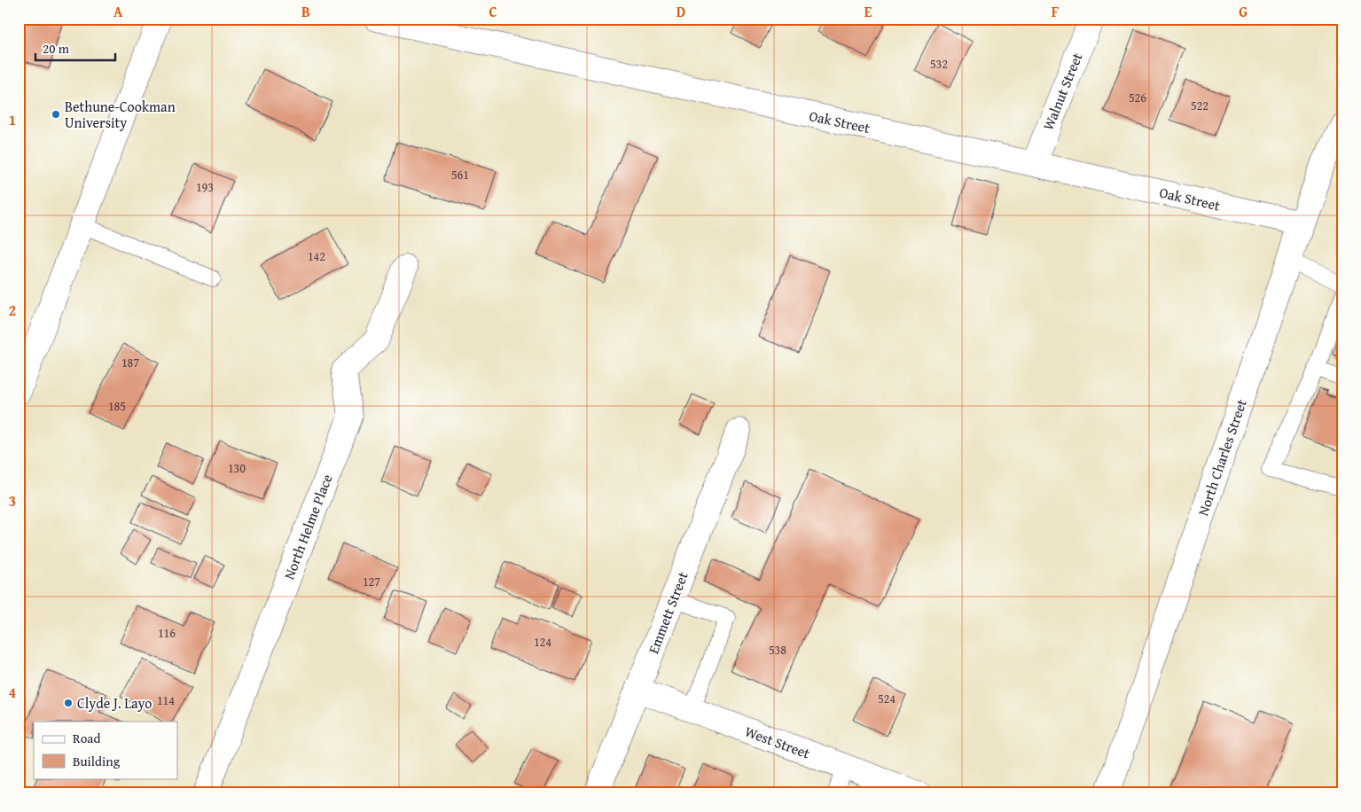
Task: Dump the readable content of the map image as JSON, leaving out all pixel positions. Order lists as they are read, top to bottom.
{
  "streets": {
    "street": [
      "Walnut Street",
      "Oak Street",
      "North Charles Street",
      "North Helme Place",
      "Emmett Street",
      "West Street"
    ]
  },
  "crossings": [
    ["Walnut Street", "Oak Street"],
    ["Oak Street", "North Charles Street"],
    ["Emmett Street", "West Street"]
  ],
  "places": ["Bethune-Cookman University", "Clyde J. Layo"],
  "house_numbers": [
    "532",
    "526",
    "522",
    "561",
    "193",
    "142",
    "187",
    "185",
    "130",
    "127",
    "116",
    "124",
    "538",
    "524",
    "114"
  ],
  "legend": ["Road", "Building"],
  "scale_bar": "20 m",
  "grid": {
    "columns": [
      "A",
      "B",
      "C",
      "D",
      "E",
      "F",
      "G"
    ],
    "rows": [
      "1",
      "2",
      "3",
      "4"
    ]
  }
}
